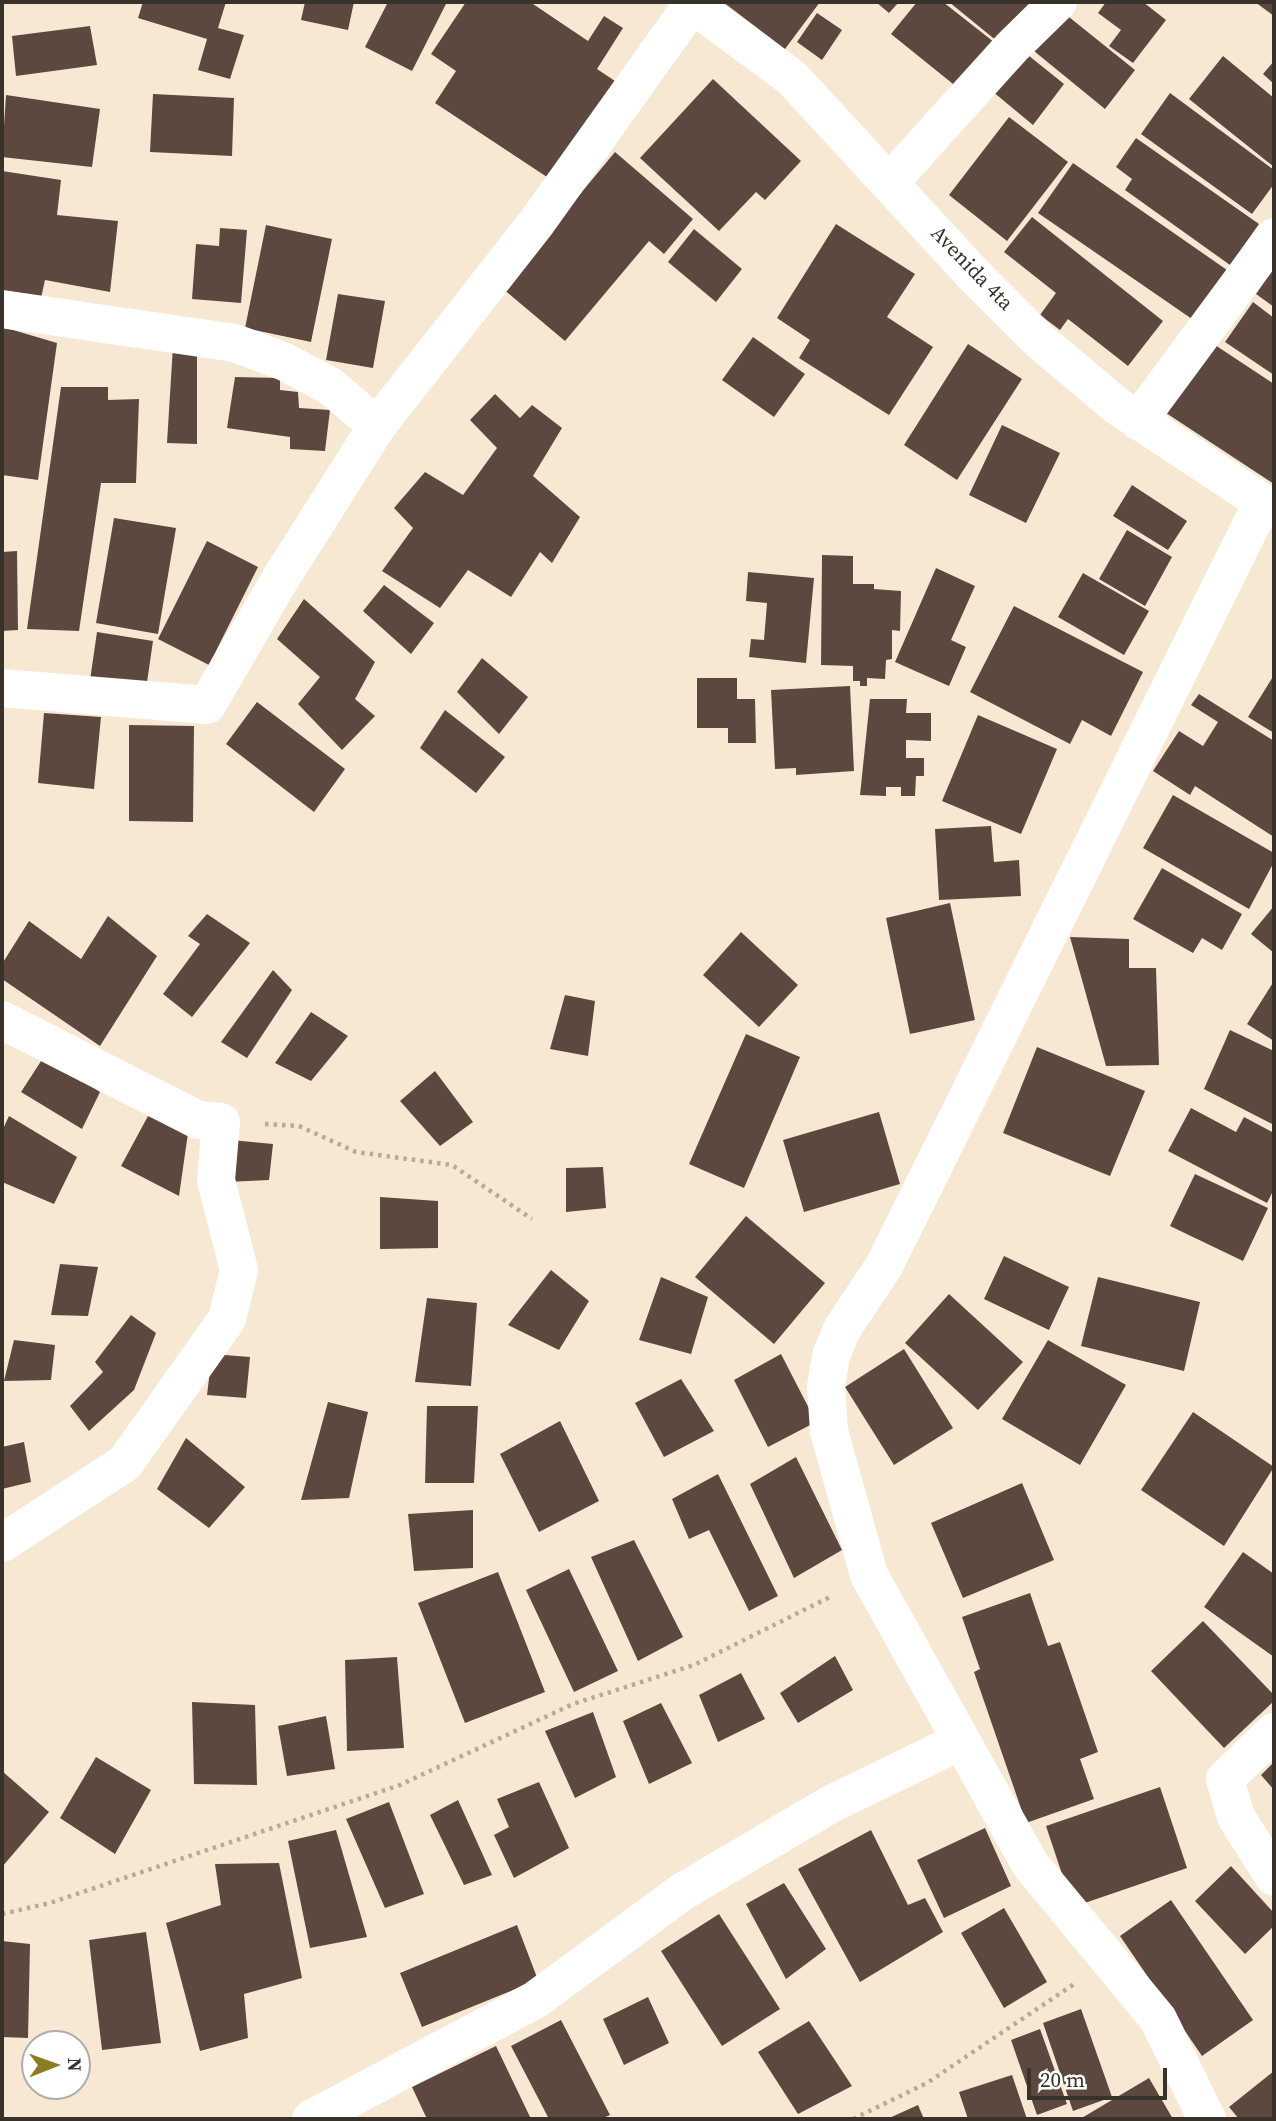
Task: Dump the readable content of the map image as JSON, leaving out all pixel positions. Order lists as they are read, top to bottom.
{
  "streets": {
    "street": ["Avenida 4ta"]
  },
  "scale_bar": "20 m",
  "north": "right"
}
